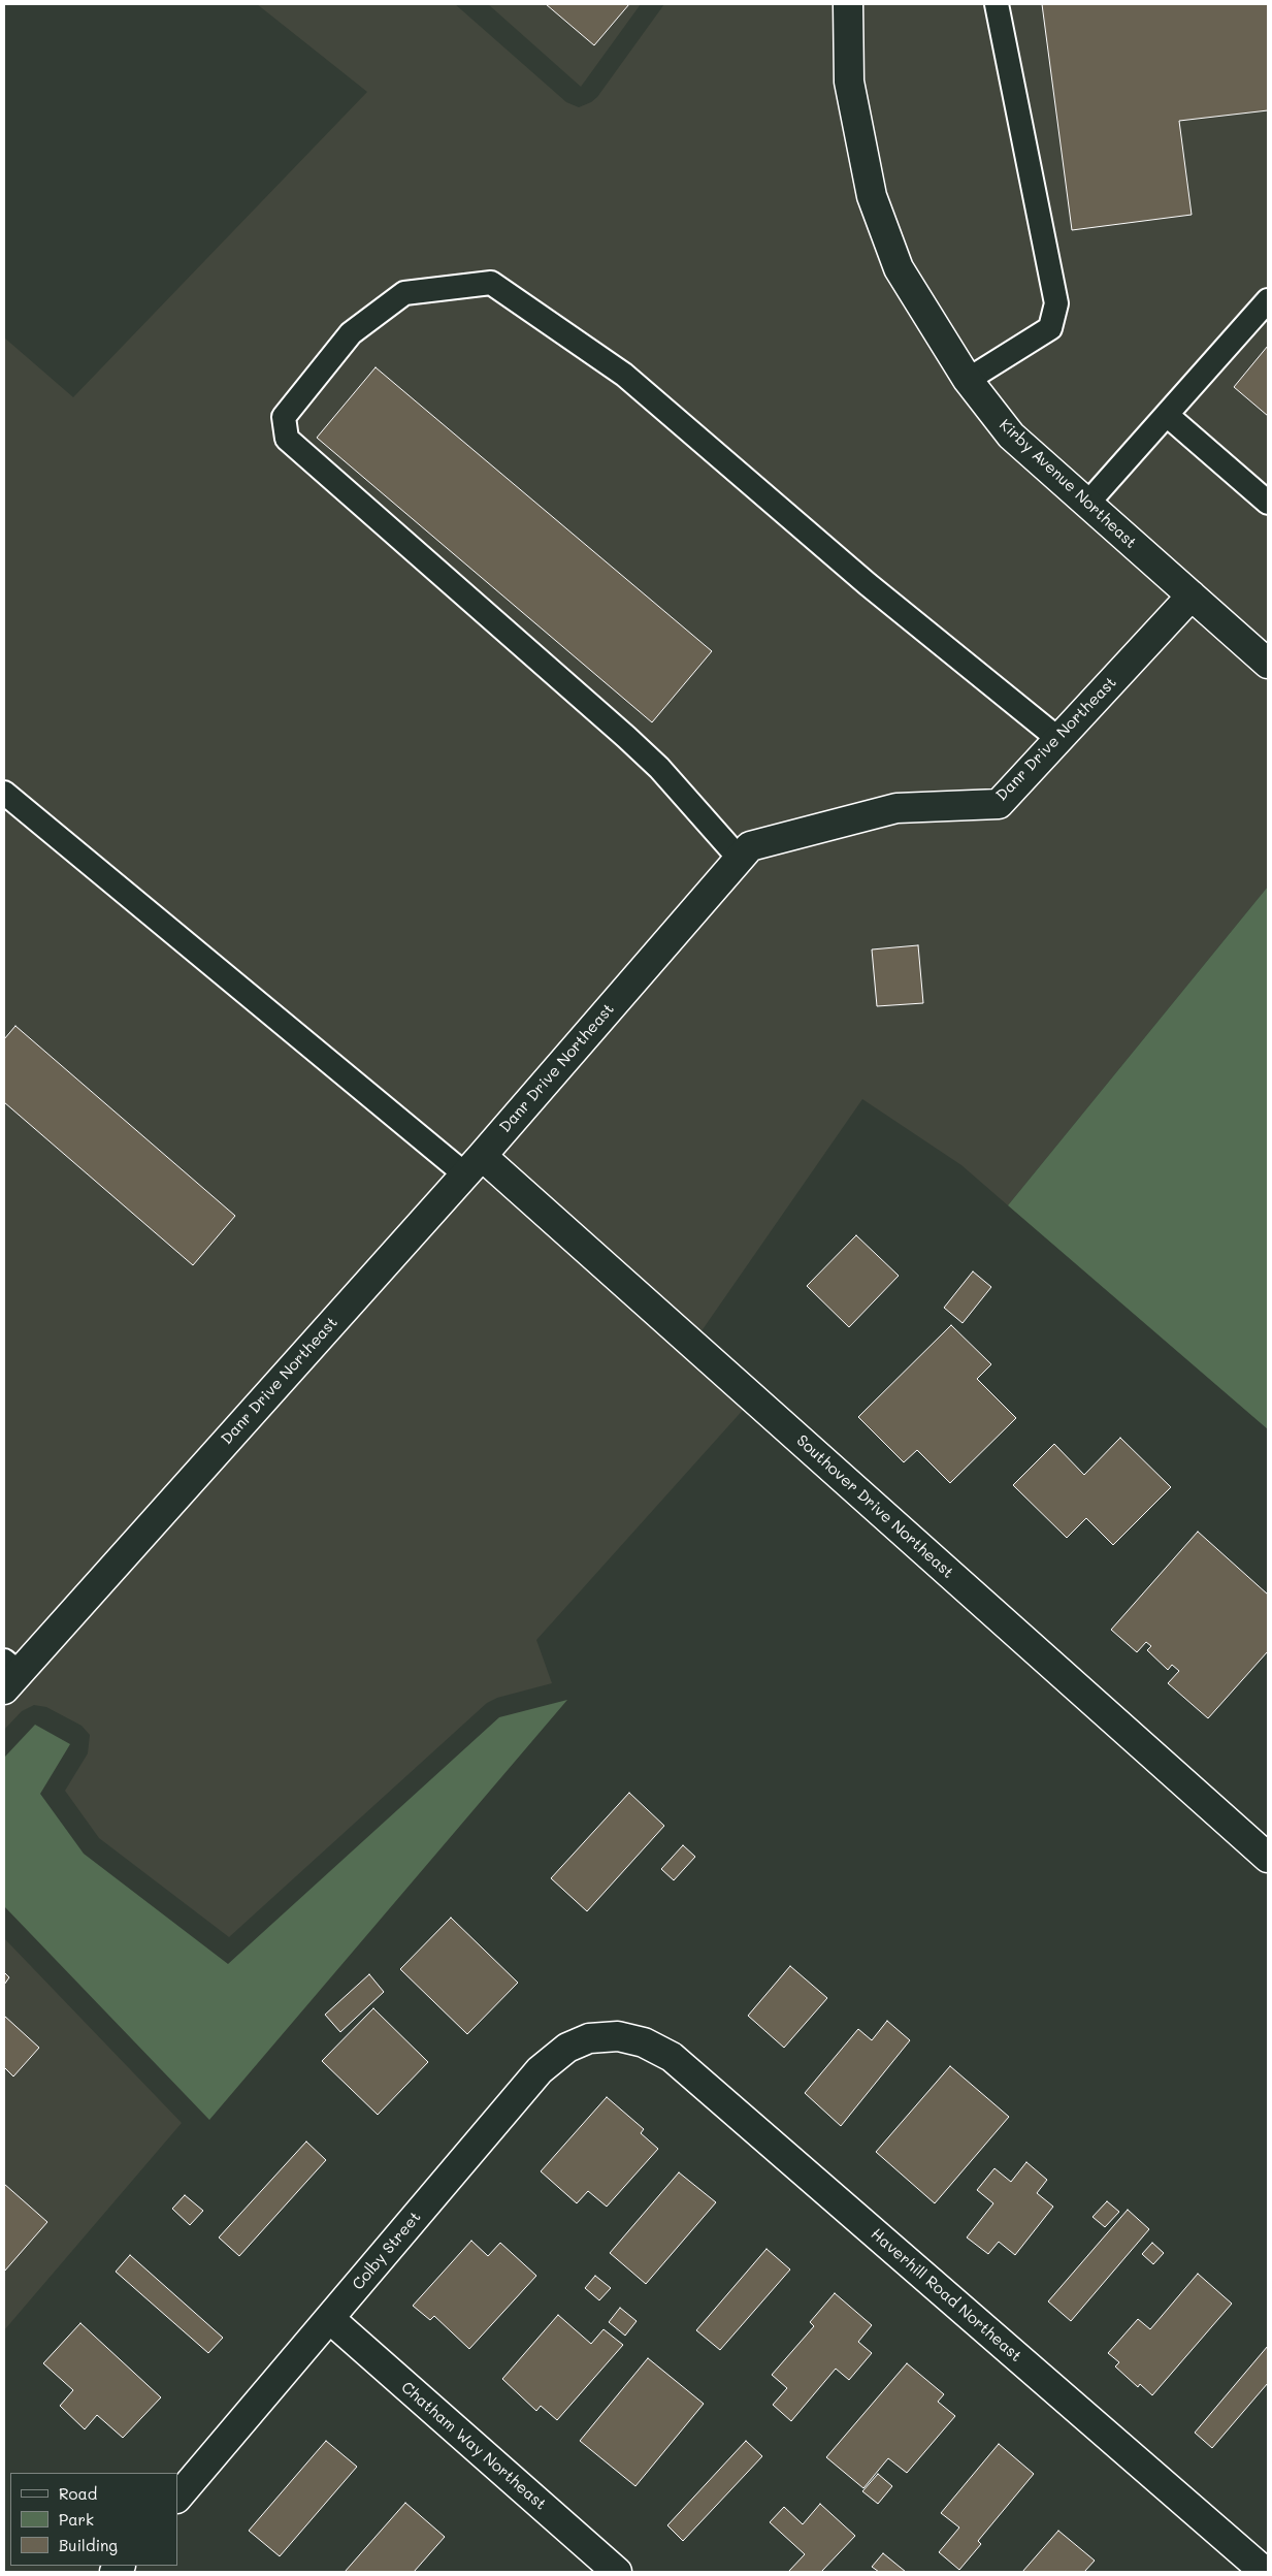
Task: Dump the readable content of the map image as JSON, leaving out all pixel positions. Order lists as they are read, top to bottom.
{
  "streets": {
    "street": [
      "Kirby Avenue Northeast",
      "Danr Drive Northeast",
      "Southover Drive Northeast",
      "Colby Street",
      "Haverhill Road Northeast",
      "Chatham Way Northeast"
    ]
  },
  "crossings": [
    ["Kirby Avenue Northeast", "Danr Drive Northeast"],
    ["Danr Drive Northeast", "Southover Drive Northeast"],
    ["Colby Street", "Haverhill Road Northeast"],
    ["Colby Street", "Chatham Way Northeast"]
  ],
  "legend": ["Road", "Park", "Building"]
}
